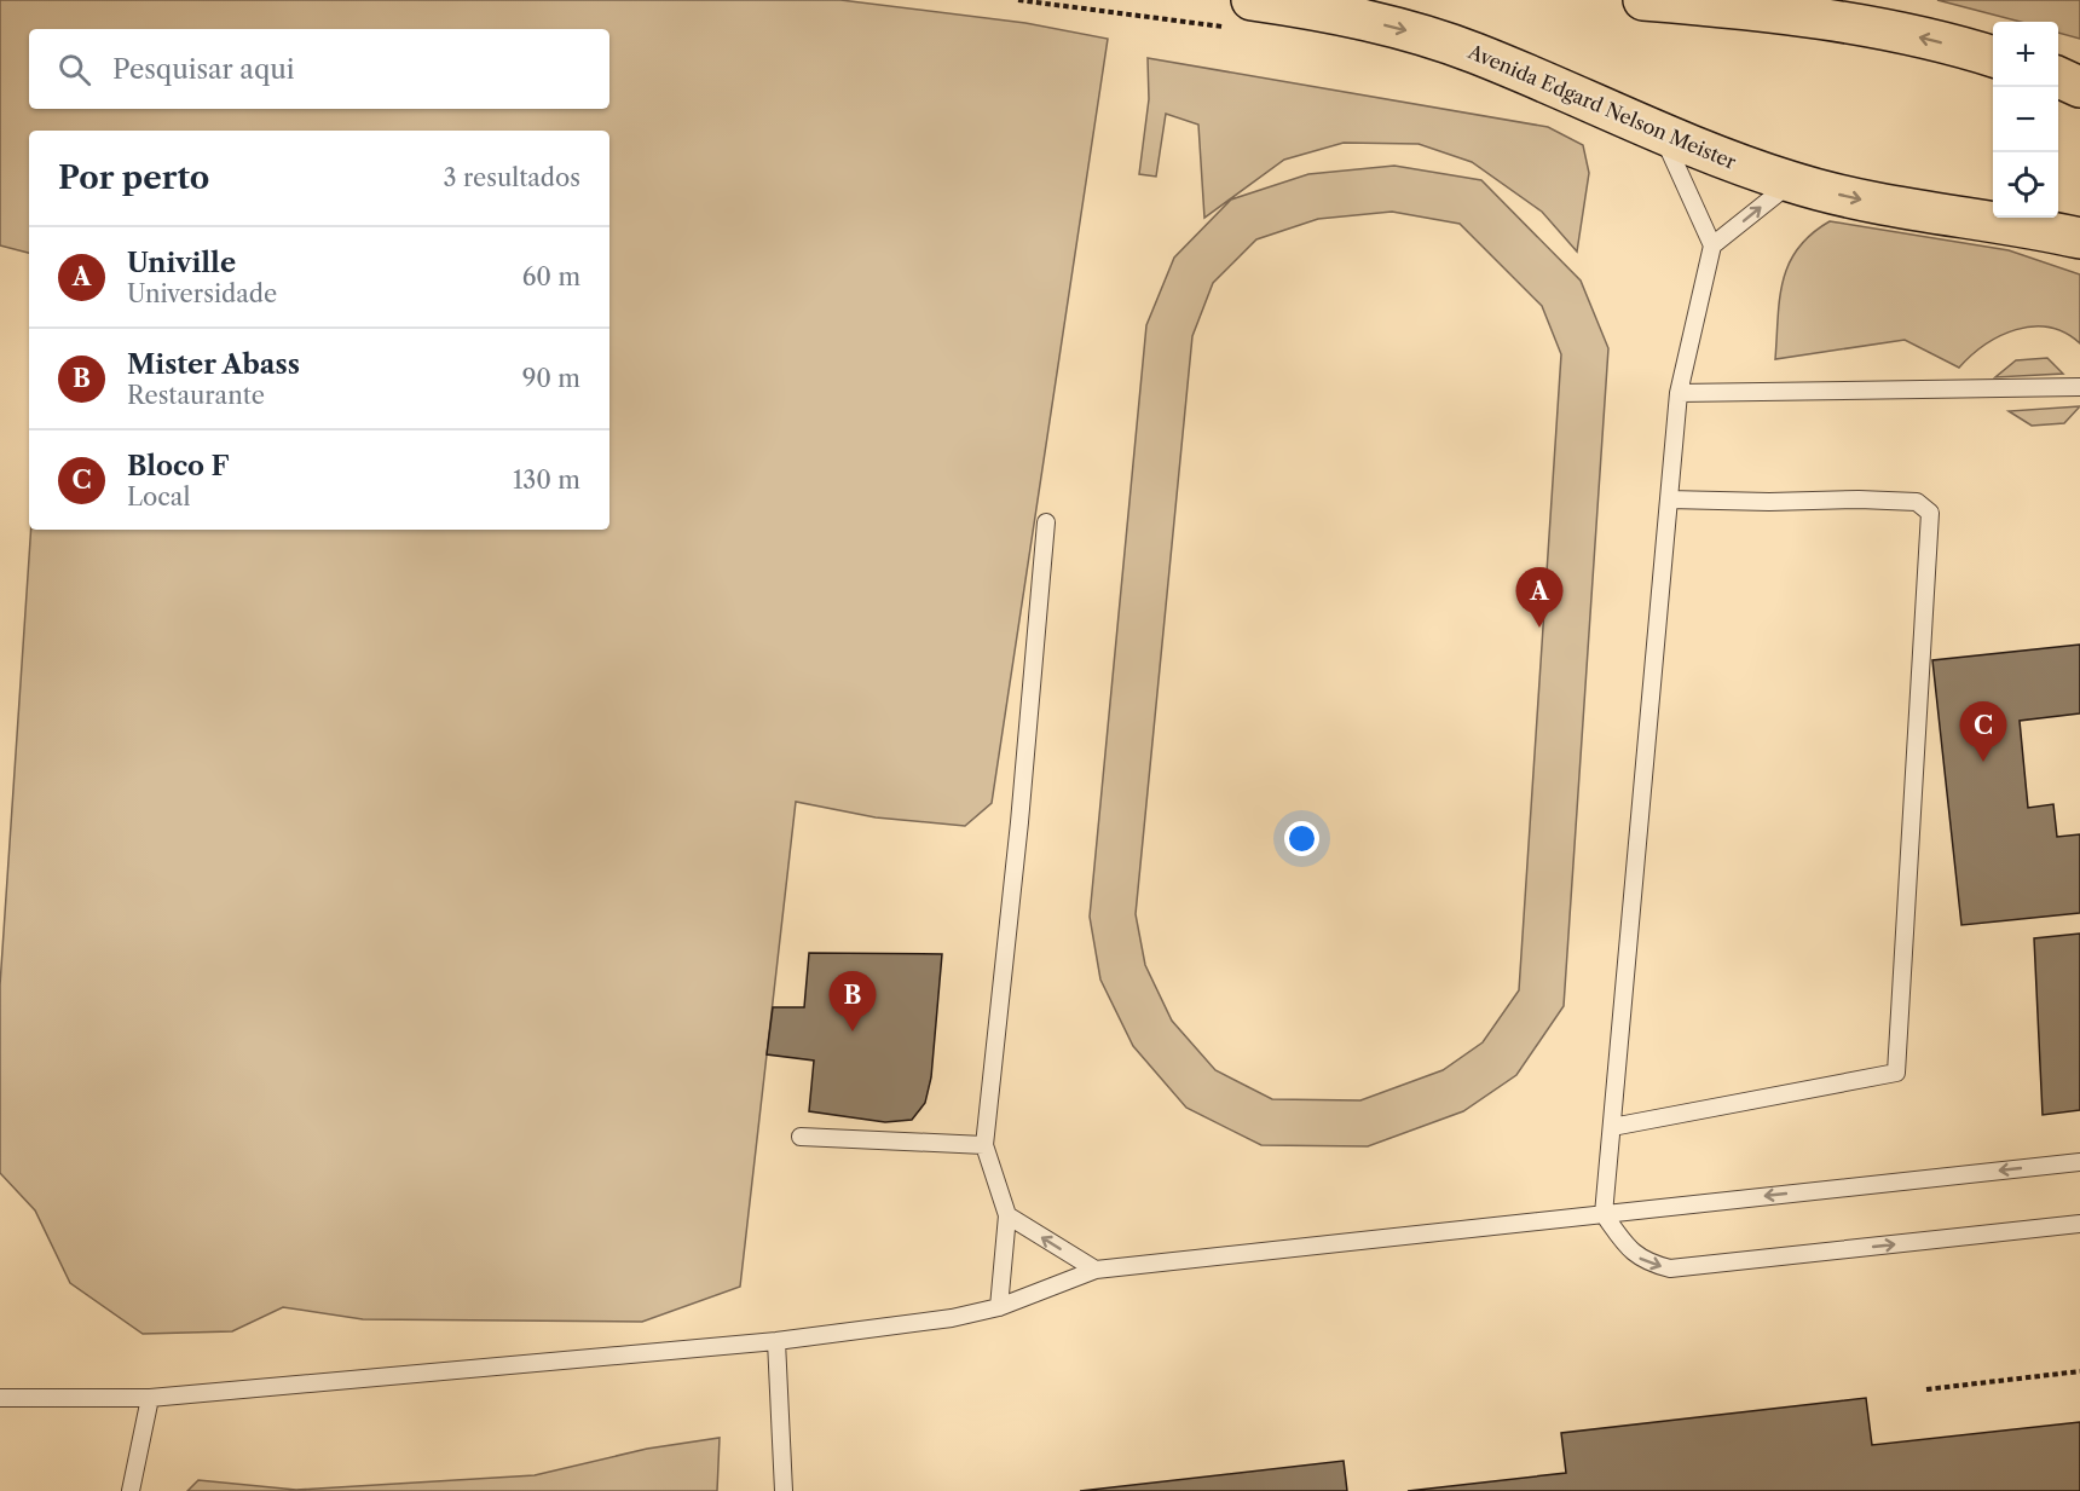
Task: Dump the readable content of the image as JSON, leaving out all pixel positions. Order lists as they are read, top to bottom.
{
  "streets": {
    "main road": ["Avenida Edgard Nelson Meister"]
  },
  "page": {
    "map_buttons": ["+", "−"],
    "search": "Pesquisar aqui",
    "heading": ["Por perto", "3 resultados"],
    "list": [
      {
        "mark": "A",
        "name": "Univille",
        "note": "Universidade",
        "value": "60 m"
      },
      {
        "mark": "B",
        "name": "Mister Abass",
        "note": "Restaurante",
        "value": "90 m"
      },
      {
        "mark": "C",
        "name": "Bloco F",
        "note": "Local",
        "value": "130 m"
      }
    ],
    "pins": ["A", "C", "B"]
  }
}
